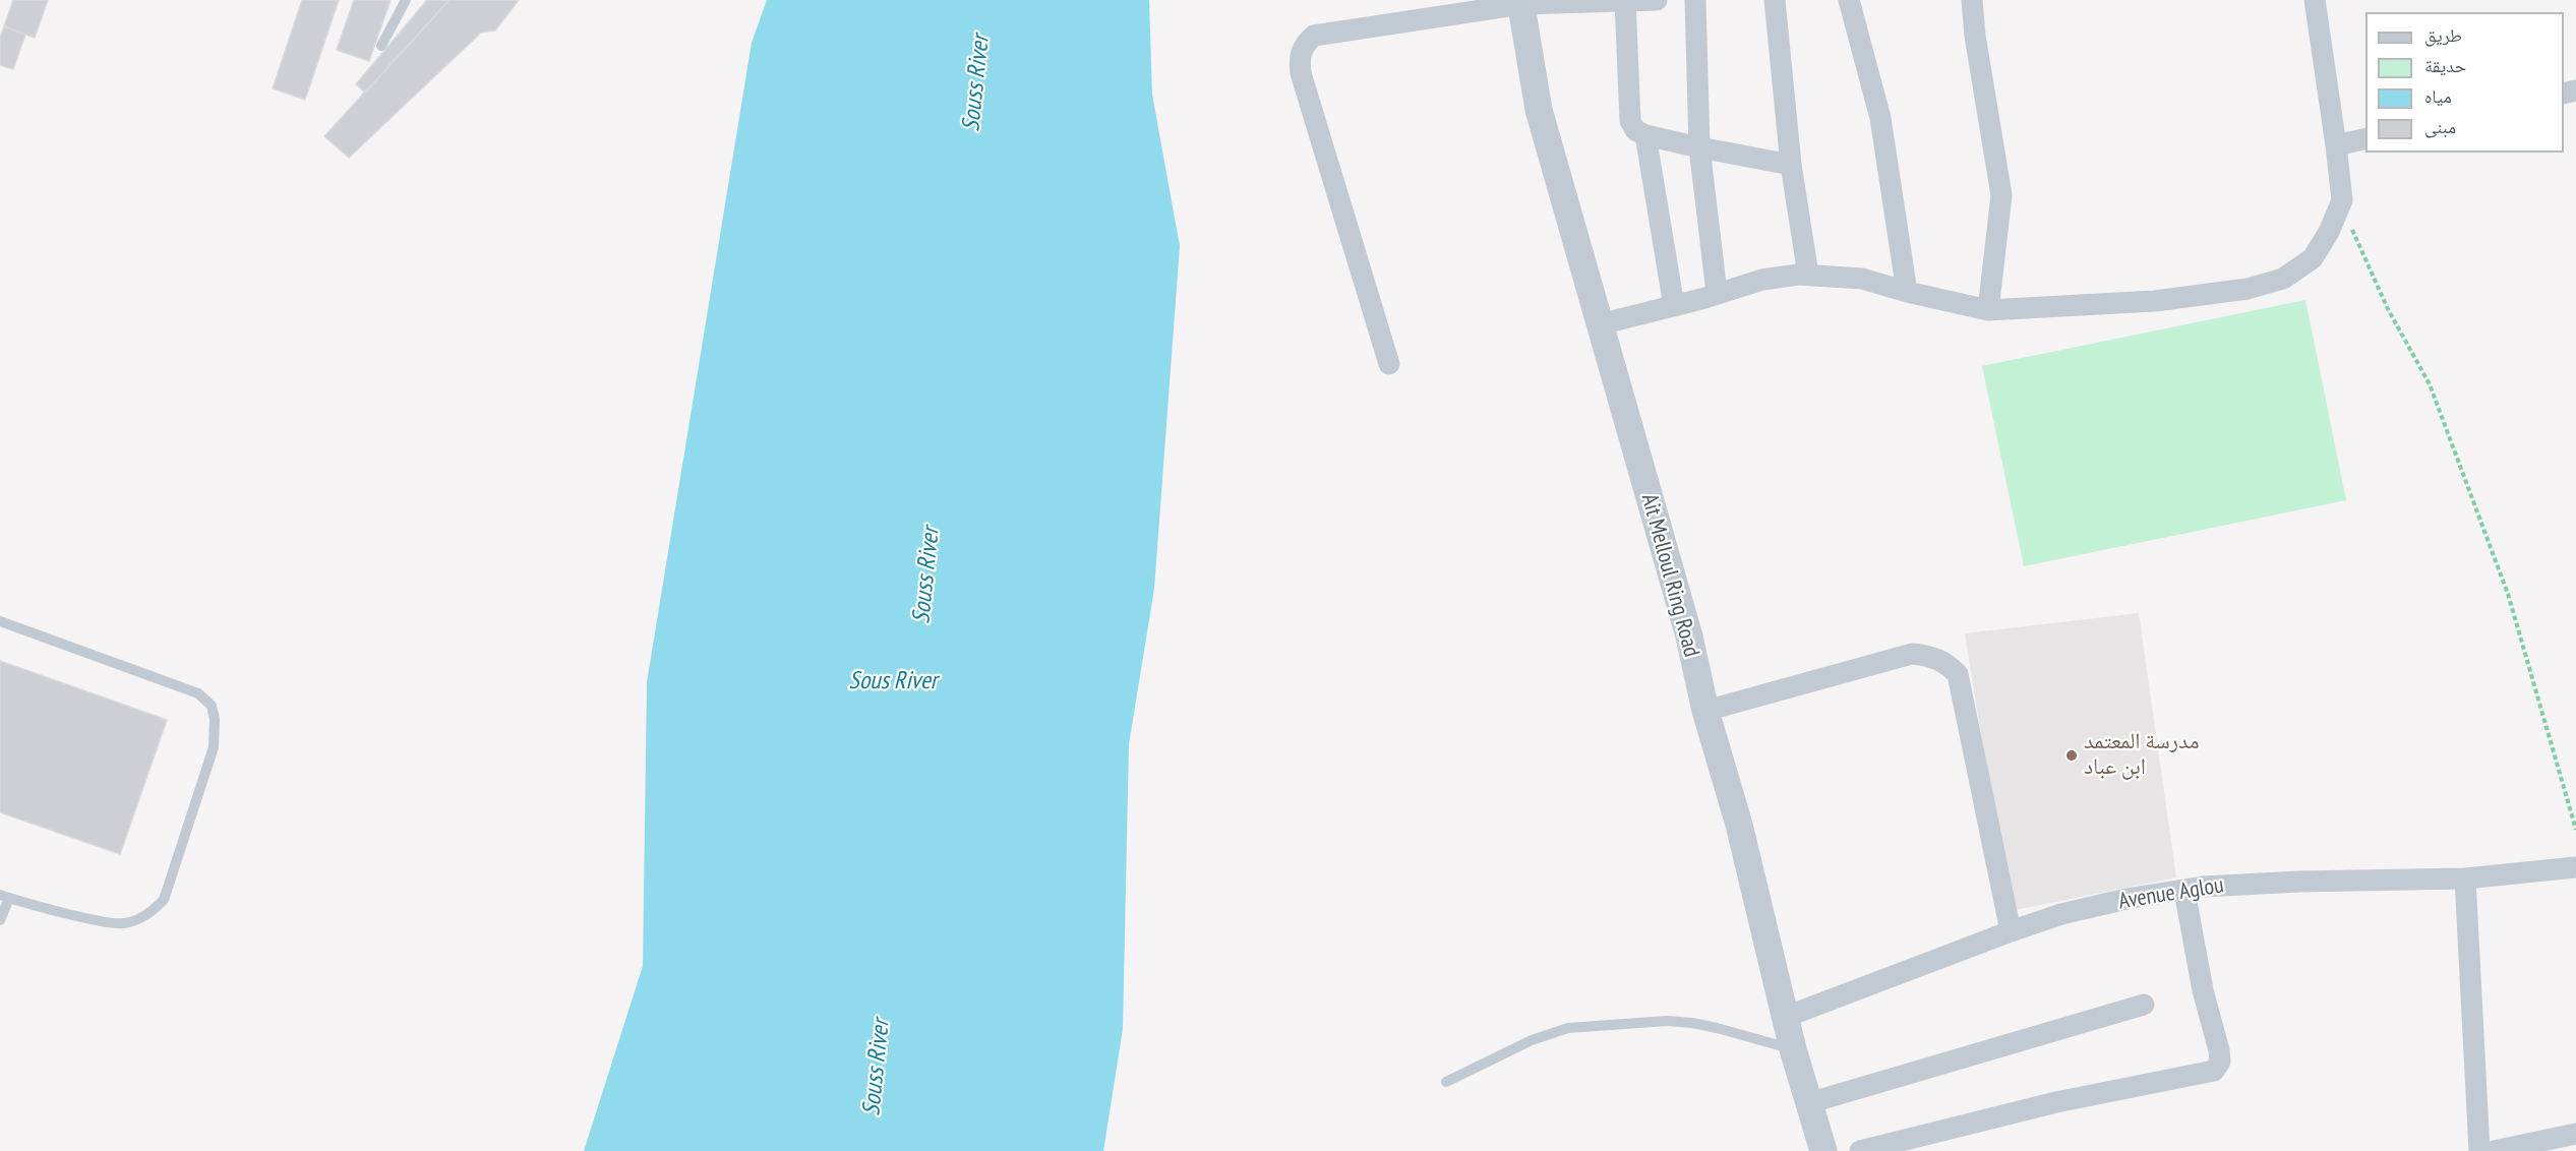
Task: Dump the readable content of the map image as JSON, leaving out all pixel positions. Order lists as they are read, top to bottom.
{
  "streets": {
    "street": ["Ait Melloul Ring Road", "Avenue Aglou"]
  },
  "crossings": [
    ["Ait Melloul Ring Road", "Avenue Aglou"]
  ],
  "water": ["Souss River", "Sous River"],
  "places": ["مدرسة المعتمد ابن عباد"],
  "legend": [
    "طريق",
    "حديقة",
    "مياه",
    "مبنى"
  ]
}
